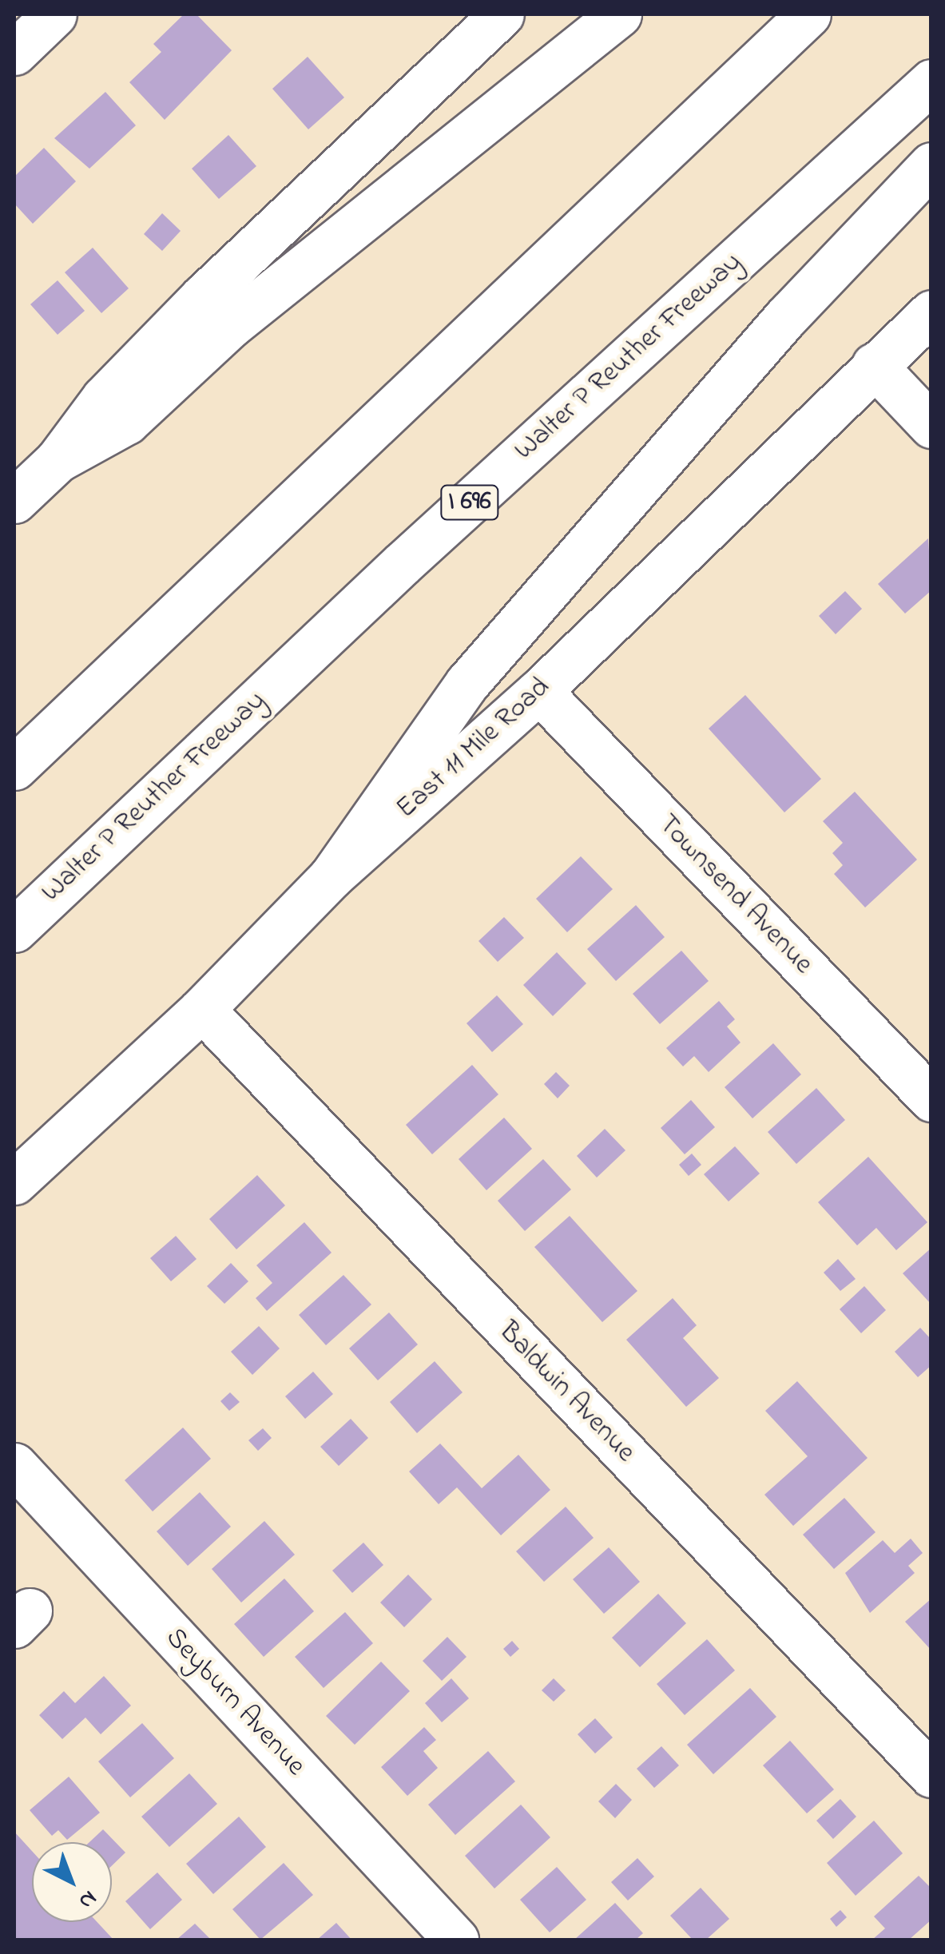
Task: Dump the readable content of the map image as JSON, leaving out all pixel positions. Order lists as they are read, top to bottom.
{
  "streets": {
    "main road": [
      "Walter P Reuther Freeway",
      "I 696",
      "East 11 Mile Road",
      "Townsend Avenue",
      "Baldwin Avenue",
      "Seyburn Avenue"
    ]
  },
  "crossings": [
    ["East 11 Mile Road", "Townsend Avenue"],
    ["East 11 Mile Road", "Baldwin Avenue"]
  ],
  "north": "bottom right"
}
